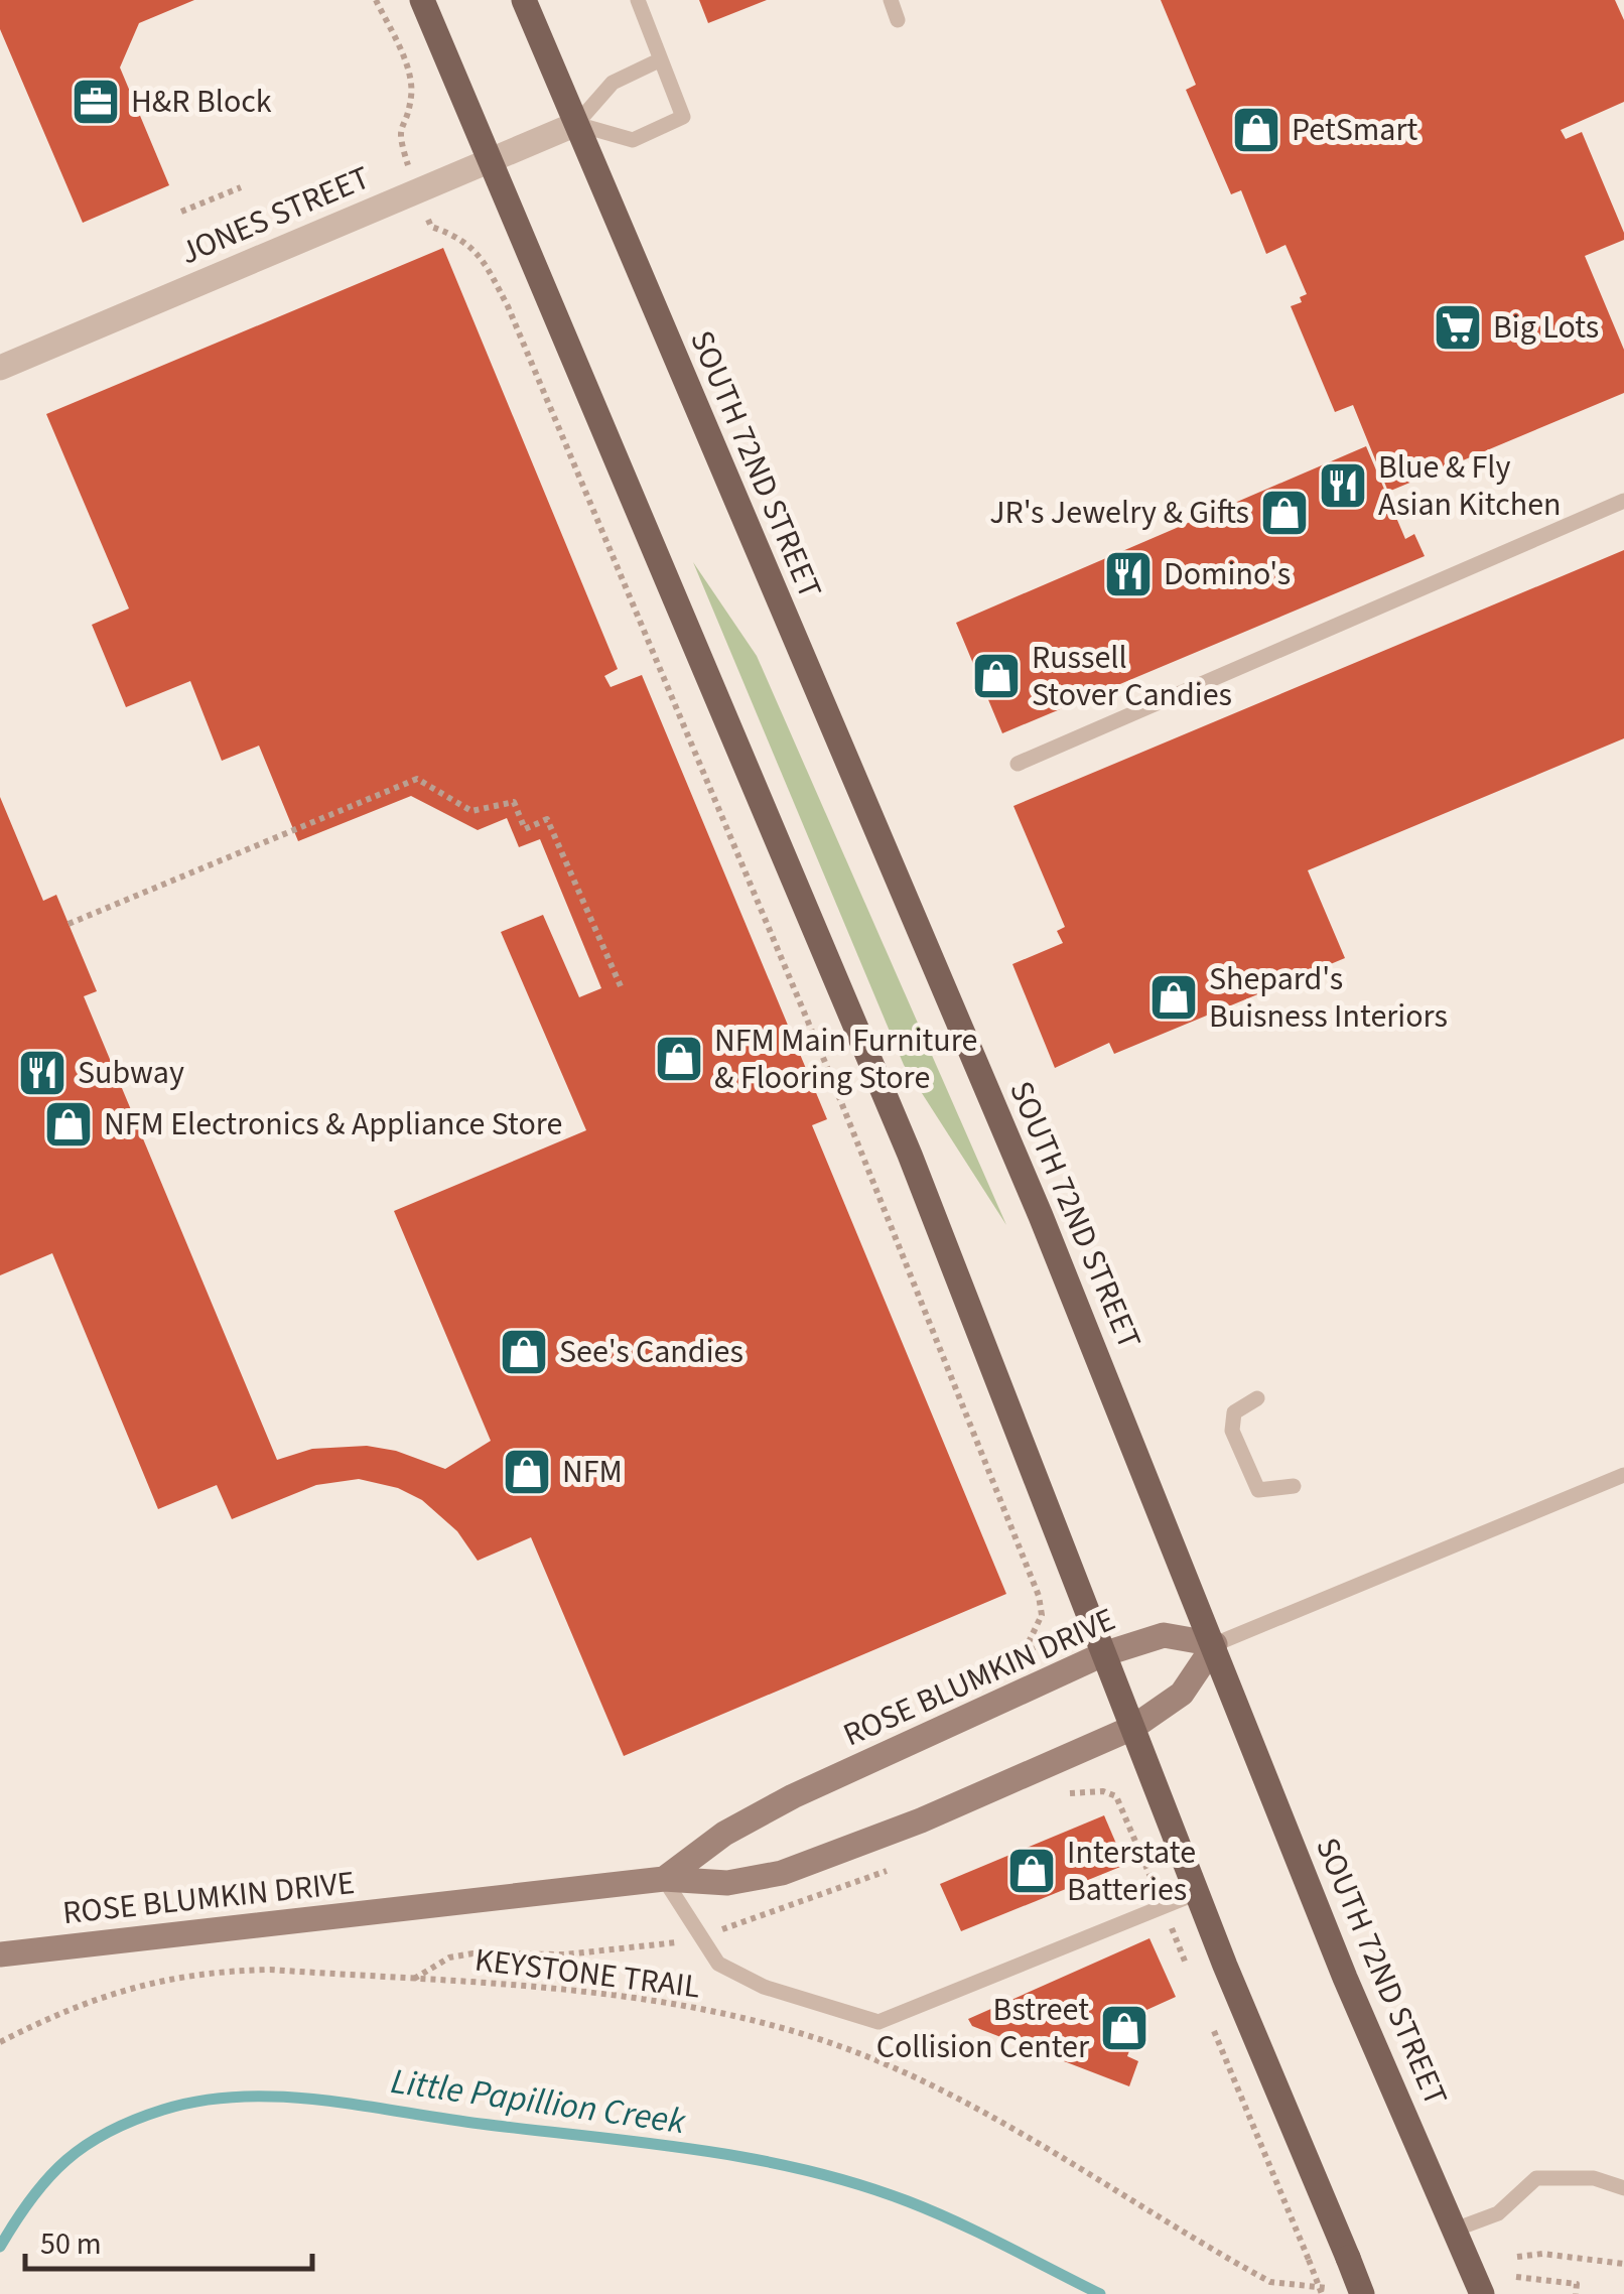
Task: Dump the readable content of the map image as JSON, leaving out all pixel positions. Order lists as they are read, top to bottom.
{
  "streets": {
    "main road": ["SOUTH 72ND STREET", "ROSE BLUMKIN DRIVE"],
    "street": ["JONES STREET"],
    "path": ["KEYSTONE TRAIL"]
  },
  "crossings": [
    ["JONES STREET", "SOUTH 72ND STREET"],
    ["SOUTH 72ND STREET", "ROSE BLUMKIN DRIVE"]
  ],
  "water": ["Little Papillion Creek"],
  "places": {
    "office": ["H&R Block"],
    "shop": [
      "PetSmart",
      "JR's Jewelry & Gifts",
      "Russell Stover Candies",
      "Shepard's Buisness Interiors",
      "NFM Main Furniture & Flooring Store",
      "NFM Electronics & Appliance Store",
      "See's Candies",
      "NFM",
      "Interstate Batteries",
      "Bstreet Collision Center"
    ],
    "supermarket": ["Big Lots"],
    "restaurant": ["Blue & Fly Asian Kitchen", "Domino's", "Subway"]
  },
  "scale_bar": "50 m"
}
